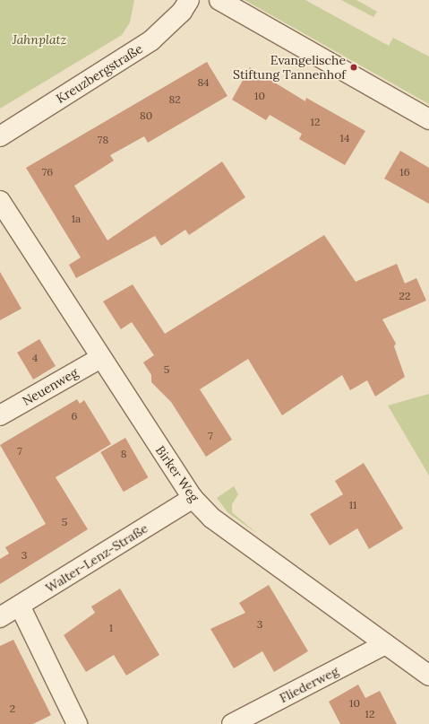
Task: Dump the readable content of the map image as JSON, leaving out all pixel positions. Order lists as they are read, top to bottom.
{
  "streets": {
    "street": [
      "Kreuzbergstraße",
      "Neuenweg",
      "Birker Weg",
      "Walter-Lenz-Straße",
      "Fliederweg"
    ]
  },
  "crossings": [
    ["Neuenweg", "Birker Weg"],
    ["Birker Weg", "Walter-Lenz-Straße"],
    ["Birker Weg", "Fliederweg"]
  ],
  "parks": ["Jahnplatz"],
  "places": ["Evangelische Stiftung Tannenhof"],
  "house_numbers": [
    "84",
    "10",
    "82",
    "80",
    "12",
    "14",
    "78",
    "76",
    "16",
    "1a",
    "22",
    "4",
    "5",
    "6",
    "7",
    "7",
    "8",
    "11",
    "5",
    "3",
    "3",
    "1",
    "10",
    "2",
    "12"
  ]
}
